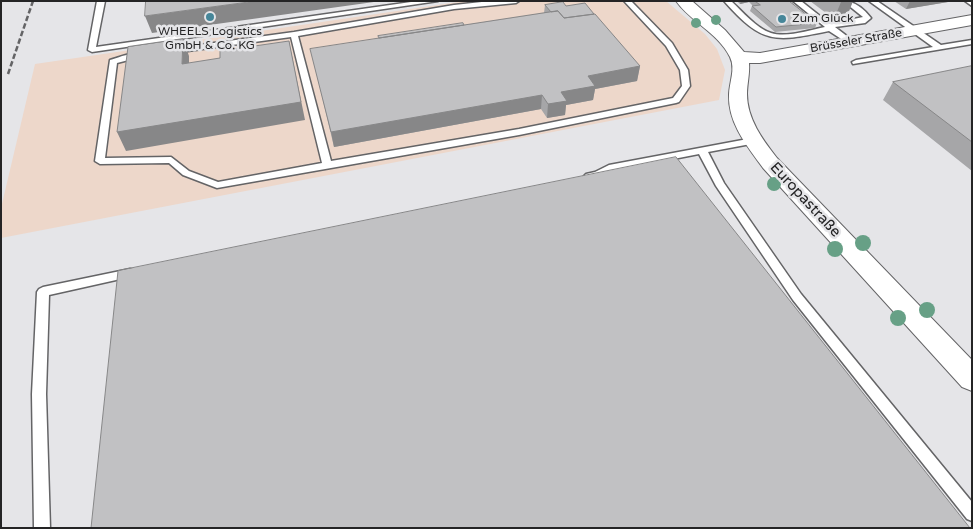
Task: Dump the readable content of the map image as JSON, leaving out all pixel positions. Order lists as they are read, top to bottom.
{
  "streets": {
    "street": ["Brüsseler Straße", "Europastraße"]
  },
  "crossings": [
    ["Brüsseler Straße", "Europastraße"]
  ],
  "places": ["WHEELS Logistics GmbH & Co. KG", "Zum Glück"]
}
